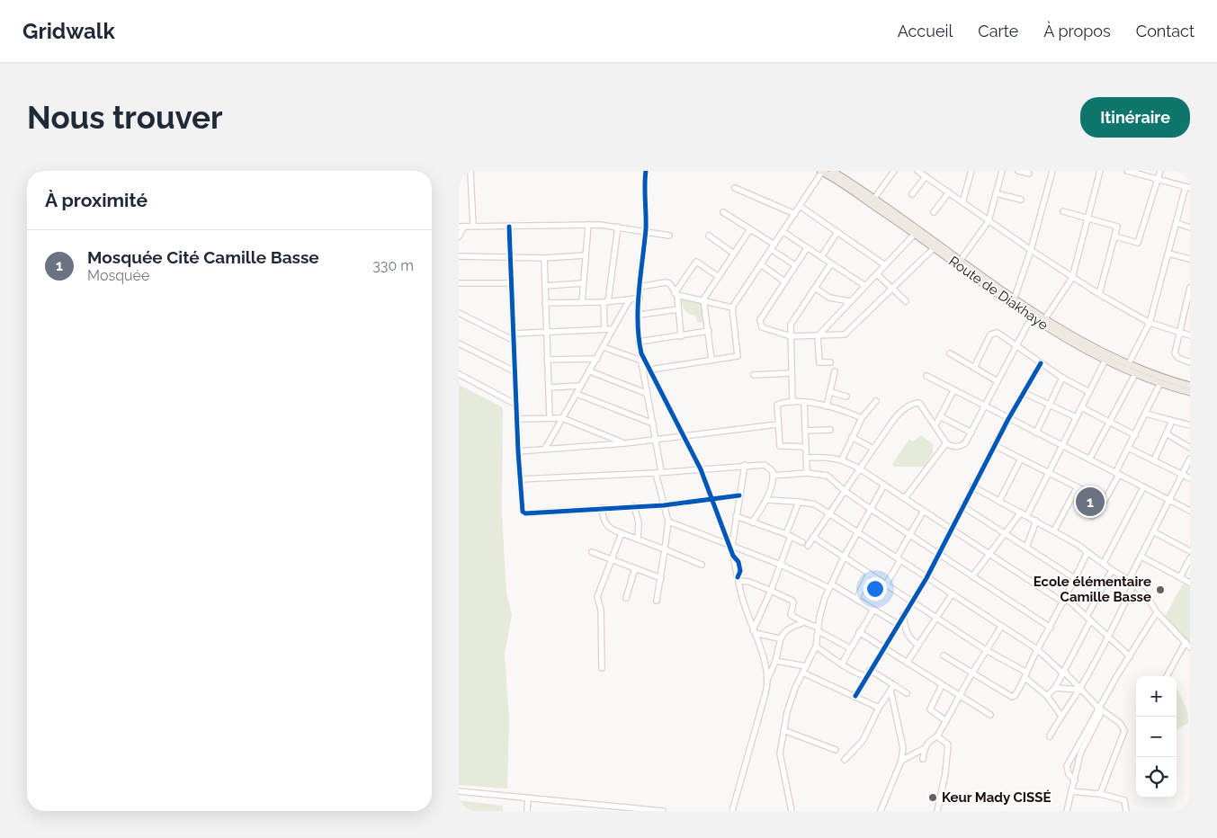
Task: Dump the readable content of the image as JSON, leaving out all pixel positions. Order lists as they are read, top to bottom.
{
  "streets": {
    "main road": ["Route de Diakhaye"]
  },
  "places": ["Ecole élémentaire Camille Basse", "Keur Mady CISSÉ"],
  "page": {
    "header": "Gridwalk",
    "nav": [
      "Accueil",
      "Carte",
      "À propos",
      "Contact"
    ],
    "buttons": "Itinéraire",
    "title": "Nous trouver",
    "heading": "À proximité",
    "list": [
      {
        "mark": "1",
        "name": "Mosquée Cité Camille Basse",
        "note": "Mosquée",
        "value": "330 m"
      }
    ],
    "pins": "1",
    "map_buttons": ["+", "−"]
  }
}
